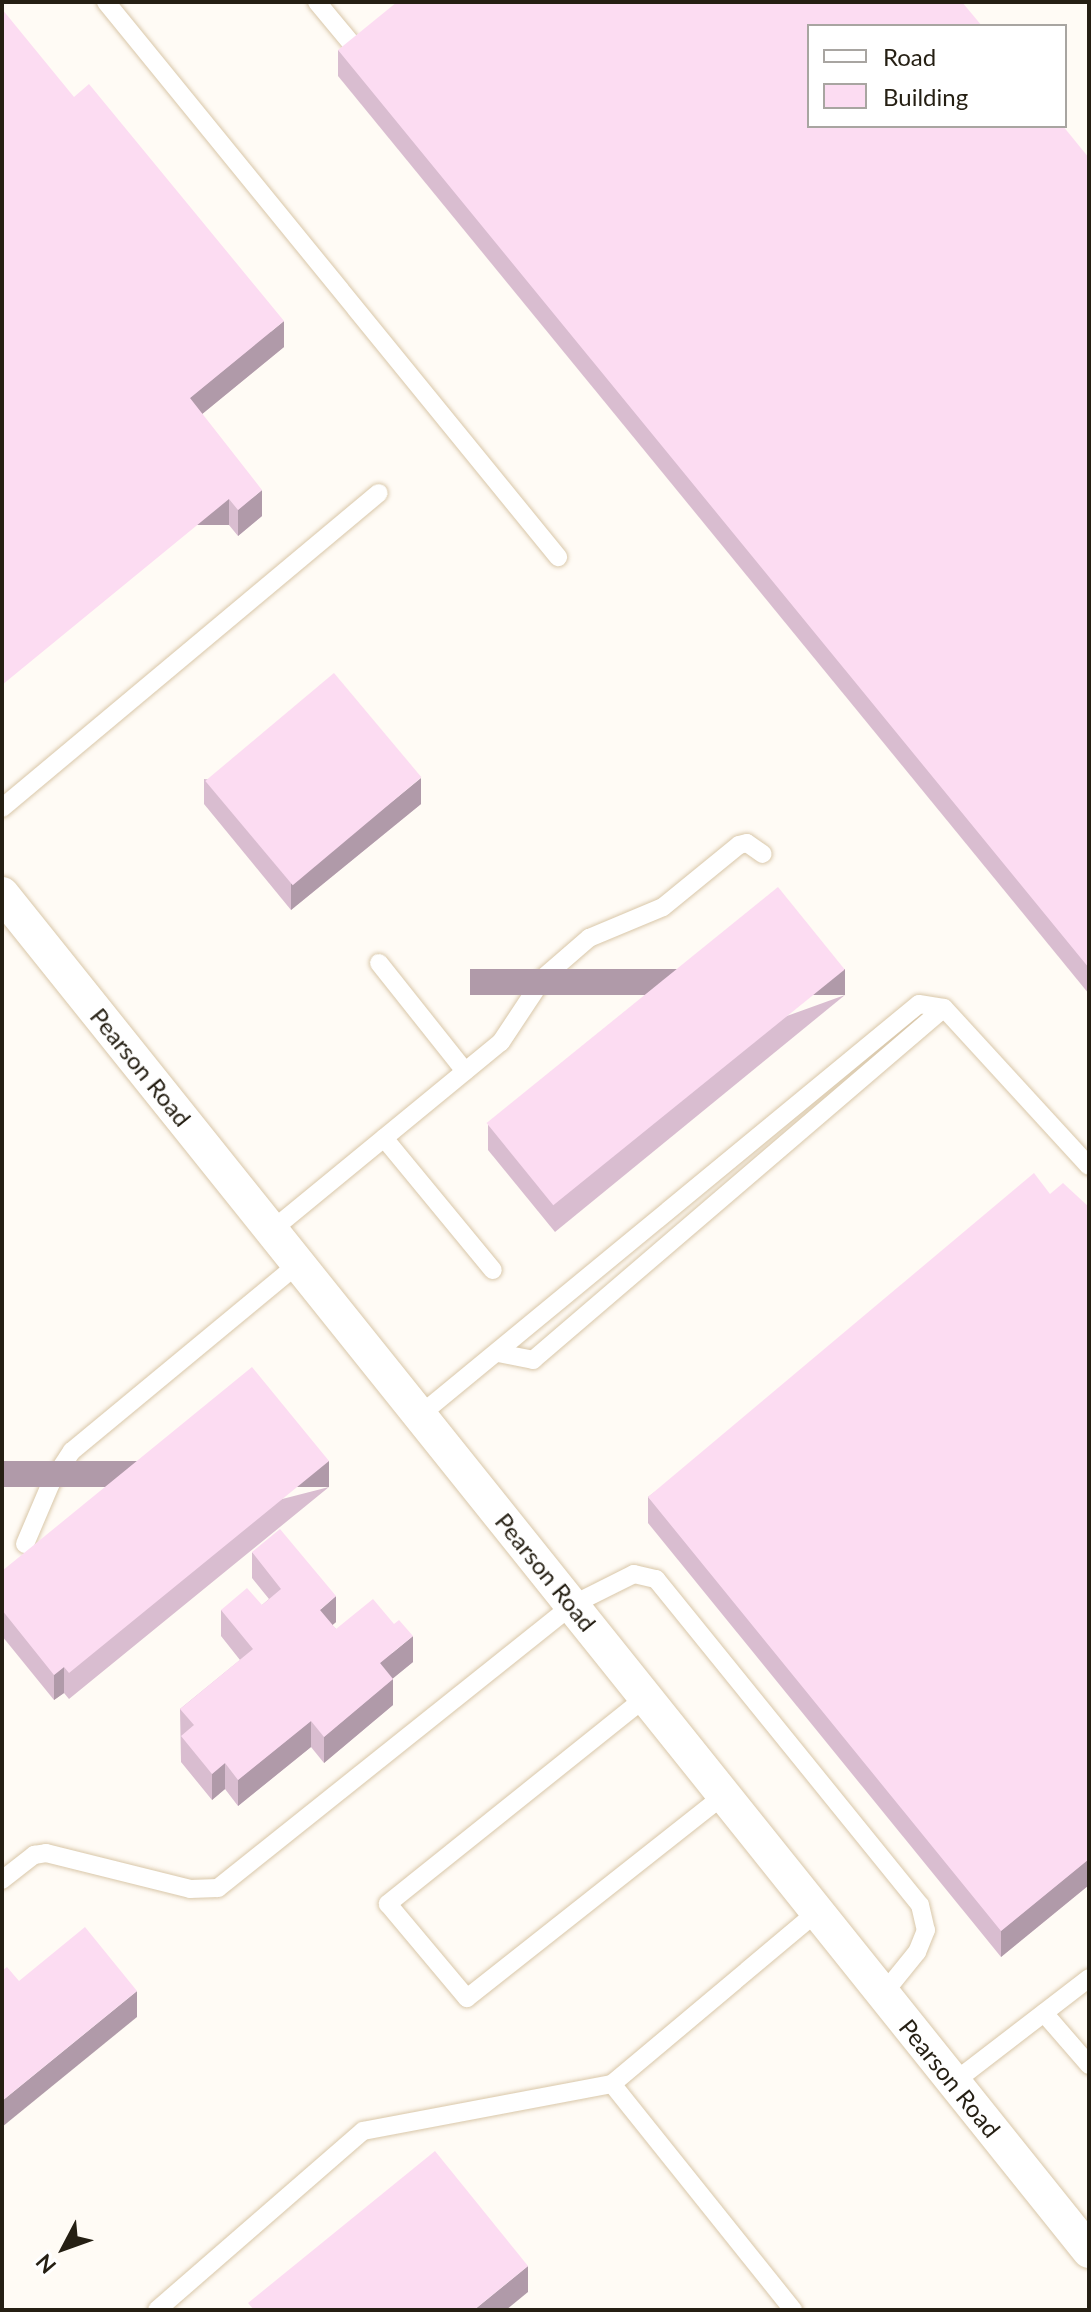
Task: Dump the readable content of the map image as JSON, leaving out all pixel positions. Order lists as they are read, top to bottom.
{
  "streets": {
    "street": ["Pearson Road"]
  },
  "legend": ["Road", "Building"],
  "north": "bottom left"
}
